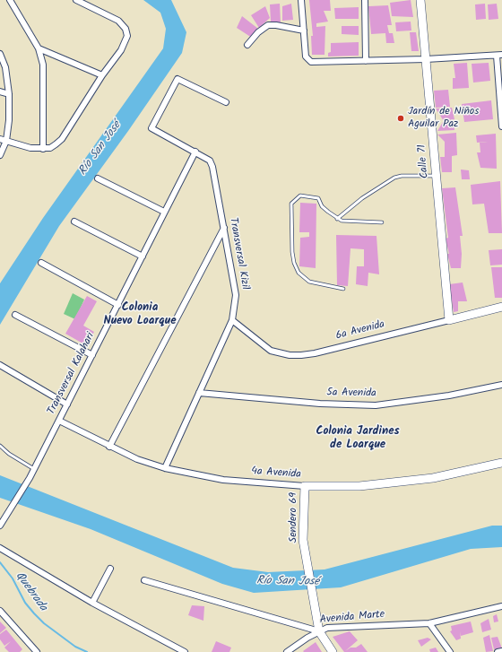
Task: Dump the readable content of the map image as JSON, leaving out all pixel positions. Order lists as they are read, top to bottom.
{
  "streets": {
    "street": [
      "Calle 71",
      "Transversal Kizil",
      "6a Avenida",
      "Transversal Kalahari",
      "5a Avenida",
      "4a Avenida",
      "Sendero 69",
      "Avenida Marte"
    ]
  },
  "crossings": [
    ["Calle 71", "6a Avenida"],
    ["Transversal Kizil", "6a Avenida"],
    ["Transversal Kizil", "Transversal Kalahari"],
    ["Transversal Kizil", "5a Avenida"],
    ["Transversal Kizil", "4a Avenida"],
    ["Transversal Kalahari", "4a Avenida"],
    ["4a Avenida", "Sendero 69"],
    ["Sendero 69", "Avenida Marte"]
  ],
  "districts": ["Colonia Nuevo Loarque", "Colonia Jardines de Loarque"],
  "water": ["Río San José", "Quebrada"],
  "places": ["Jardín de Niños Aguilar Paz"]
}
